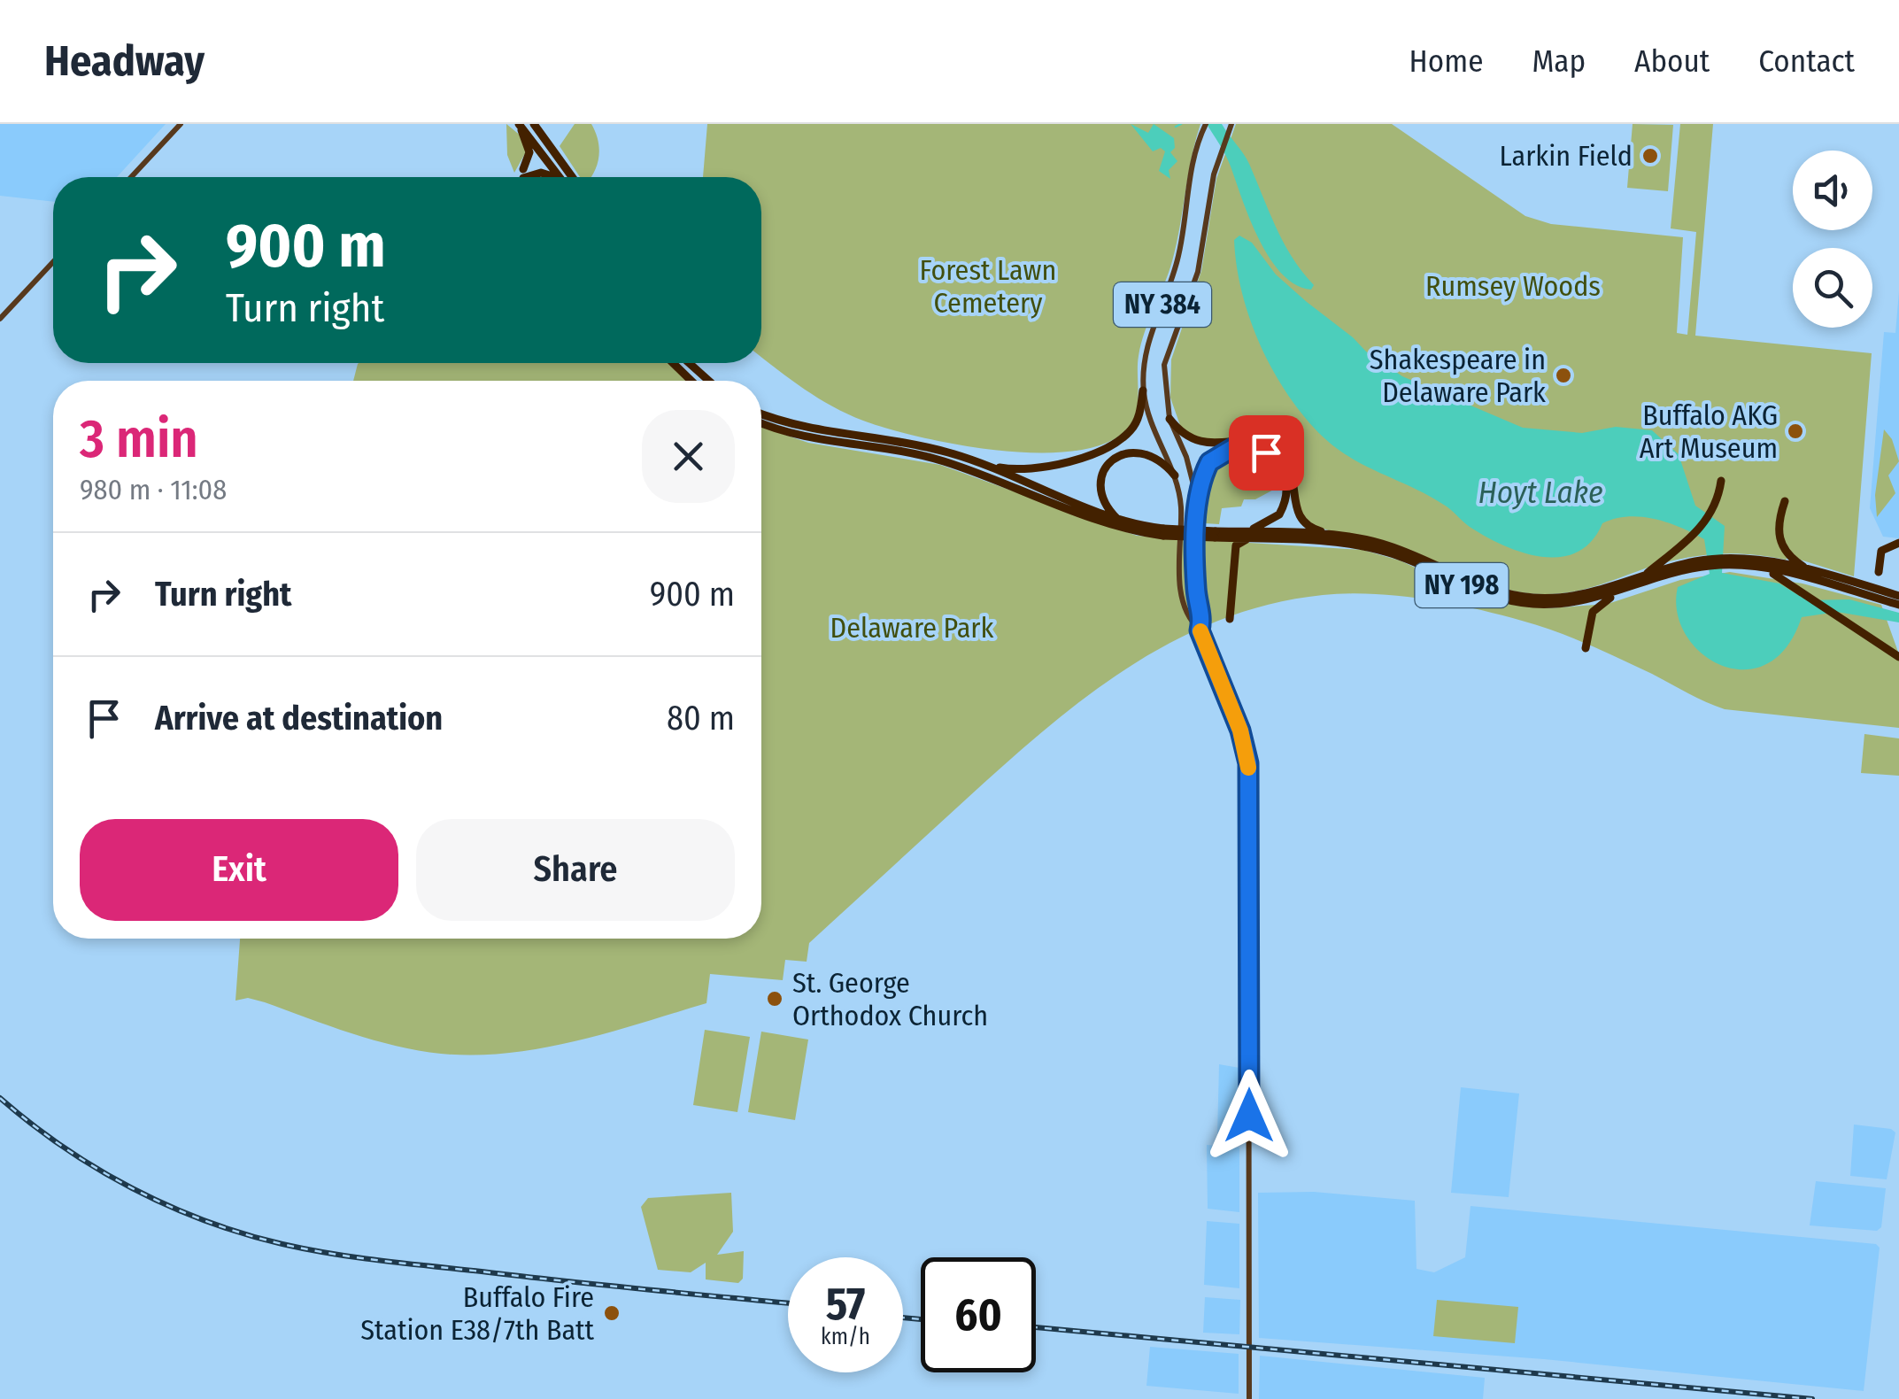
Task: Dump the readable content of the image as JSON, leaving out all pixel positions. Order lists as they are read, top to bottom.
{
  "streets": {
    "highway": ["NY 198"],
    "main road": ["NY 384"]
  },
  "water": ["Hoyt Lake"],
  "parks": ["Forest Lawn Cemetery", "Rumsey Woods", "Delaware Park"],
  "places": [
    "Larkin Field",
    "Shakespeare in Delaware Park",
    "Buffalo AKG Art Museum",
    "St. George Orthodox Church",
    "Buffalo Fire Station E38/7th Batt"
  ],
  "page": {
    "header": "Headway",
    "nav": [
      "Home",
      "Map",
      "About",
      "Contact"
    ],
    "turn": ["900 m", "Turn right"],
    "heading": ["3 min", "980 m · 11:08"],
    "list": [
      {
        "name": "Turn right",
        "value": "900 m"
      },
      {
        "name": "Arrive at destination",
        "value": "80 m"
      }
    ],
    "buttons": ["Exit", "Share"],
    "speed": "57 km/h",
    "limit": "60"
  }
}
